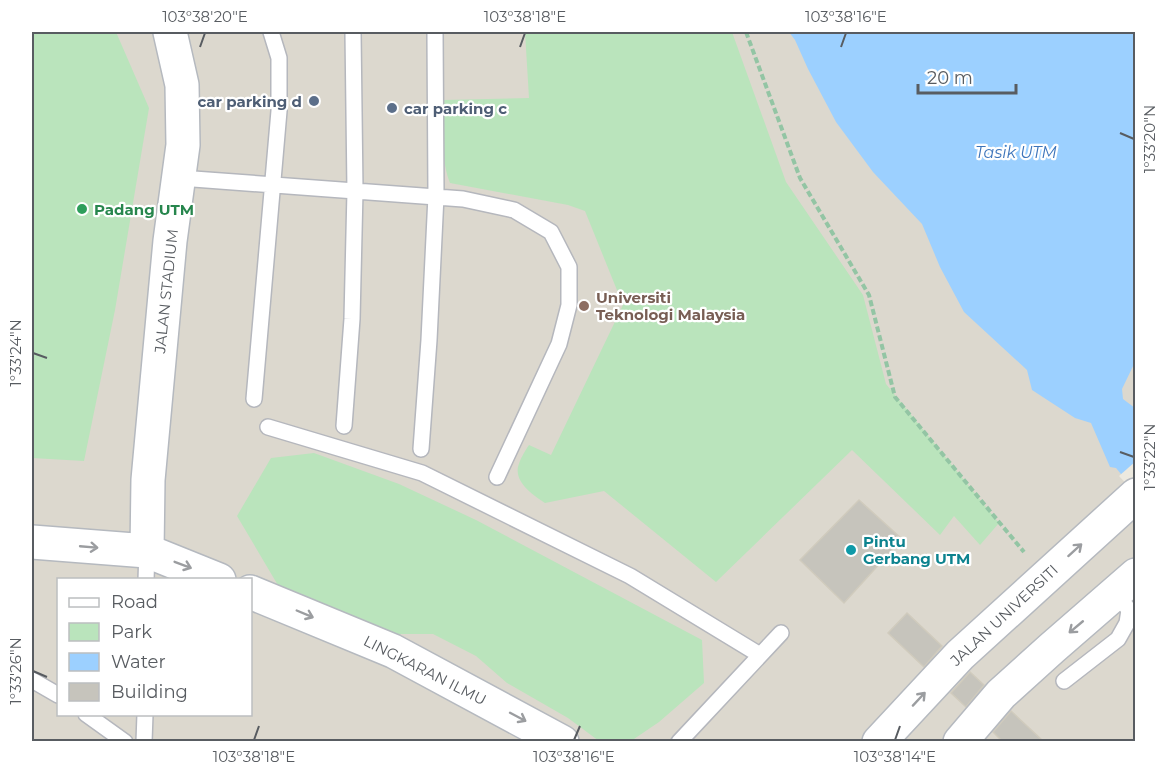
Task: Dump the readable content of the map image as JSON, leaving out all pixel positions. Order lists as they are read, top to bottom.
{
  "streets": {
    "street": ["JALAN STADIUM", "JALAN UNIVERSITI", "LINGKARAN ILMU"]
  },
  "one_way": ["LINGKARAN ILMU"],
  "water": ["Tasik UTM"],
  "places": [
    "car parking d",
    "car parking c",
    "Padang UTM",
    "Universiti Teknologi Malaysia",
    "Pintu Gerbang UTM"
  ],
  "legend": [
    "Road",
    "Park",
    "Water",
    "Building"
  ],
  "scale_bar": "20 m",
  "coordinates": [
    "103°38'20\"E",
    "103°38'18\"E",
    "103°38'16\"E",
    "1°33'20\"N",
    "1°33'24\"N",
    "1°33'22\"N",
    "1°33'26\"N",
    "103°38'14\"E"
  ]
}
